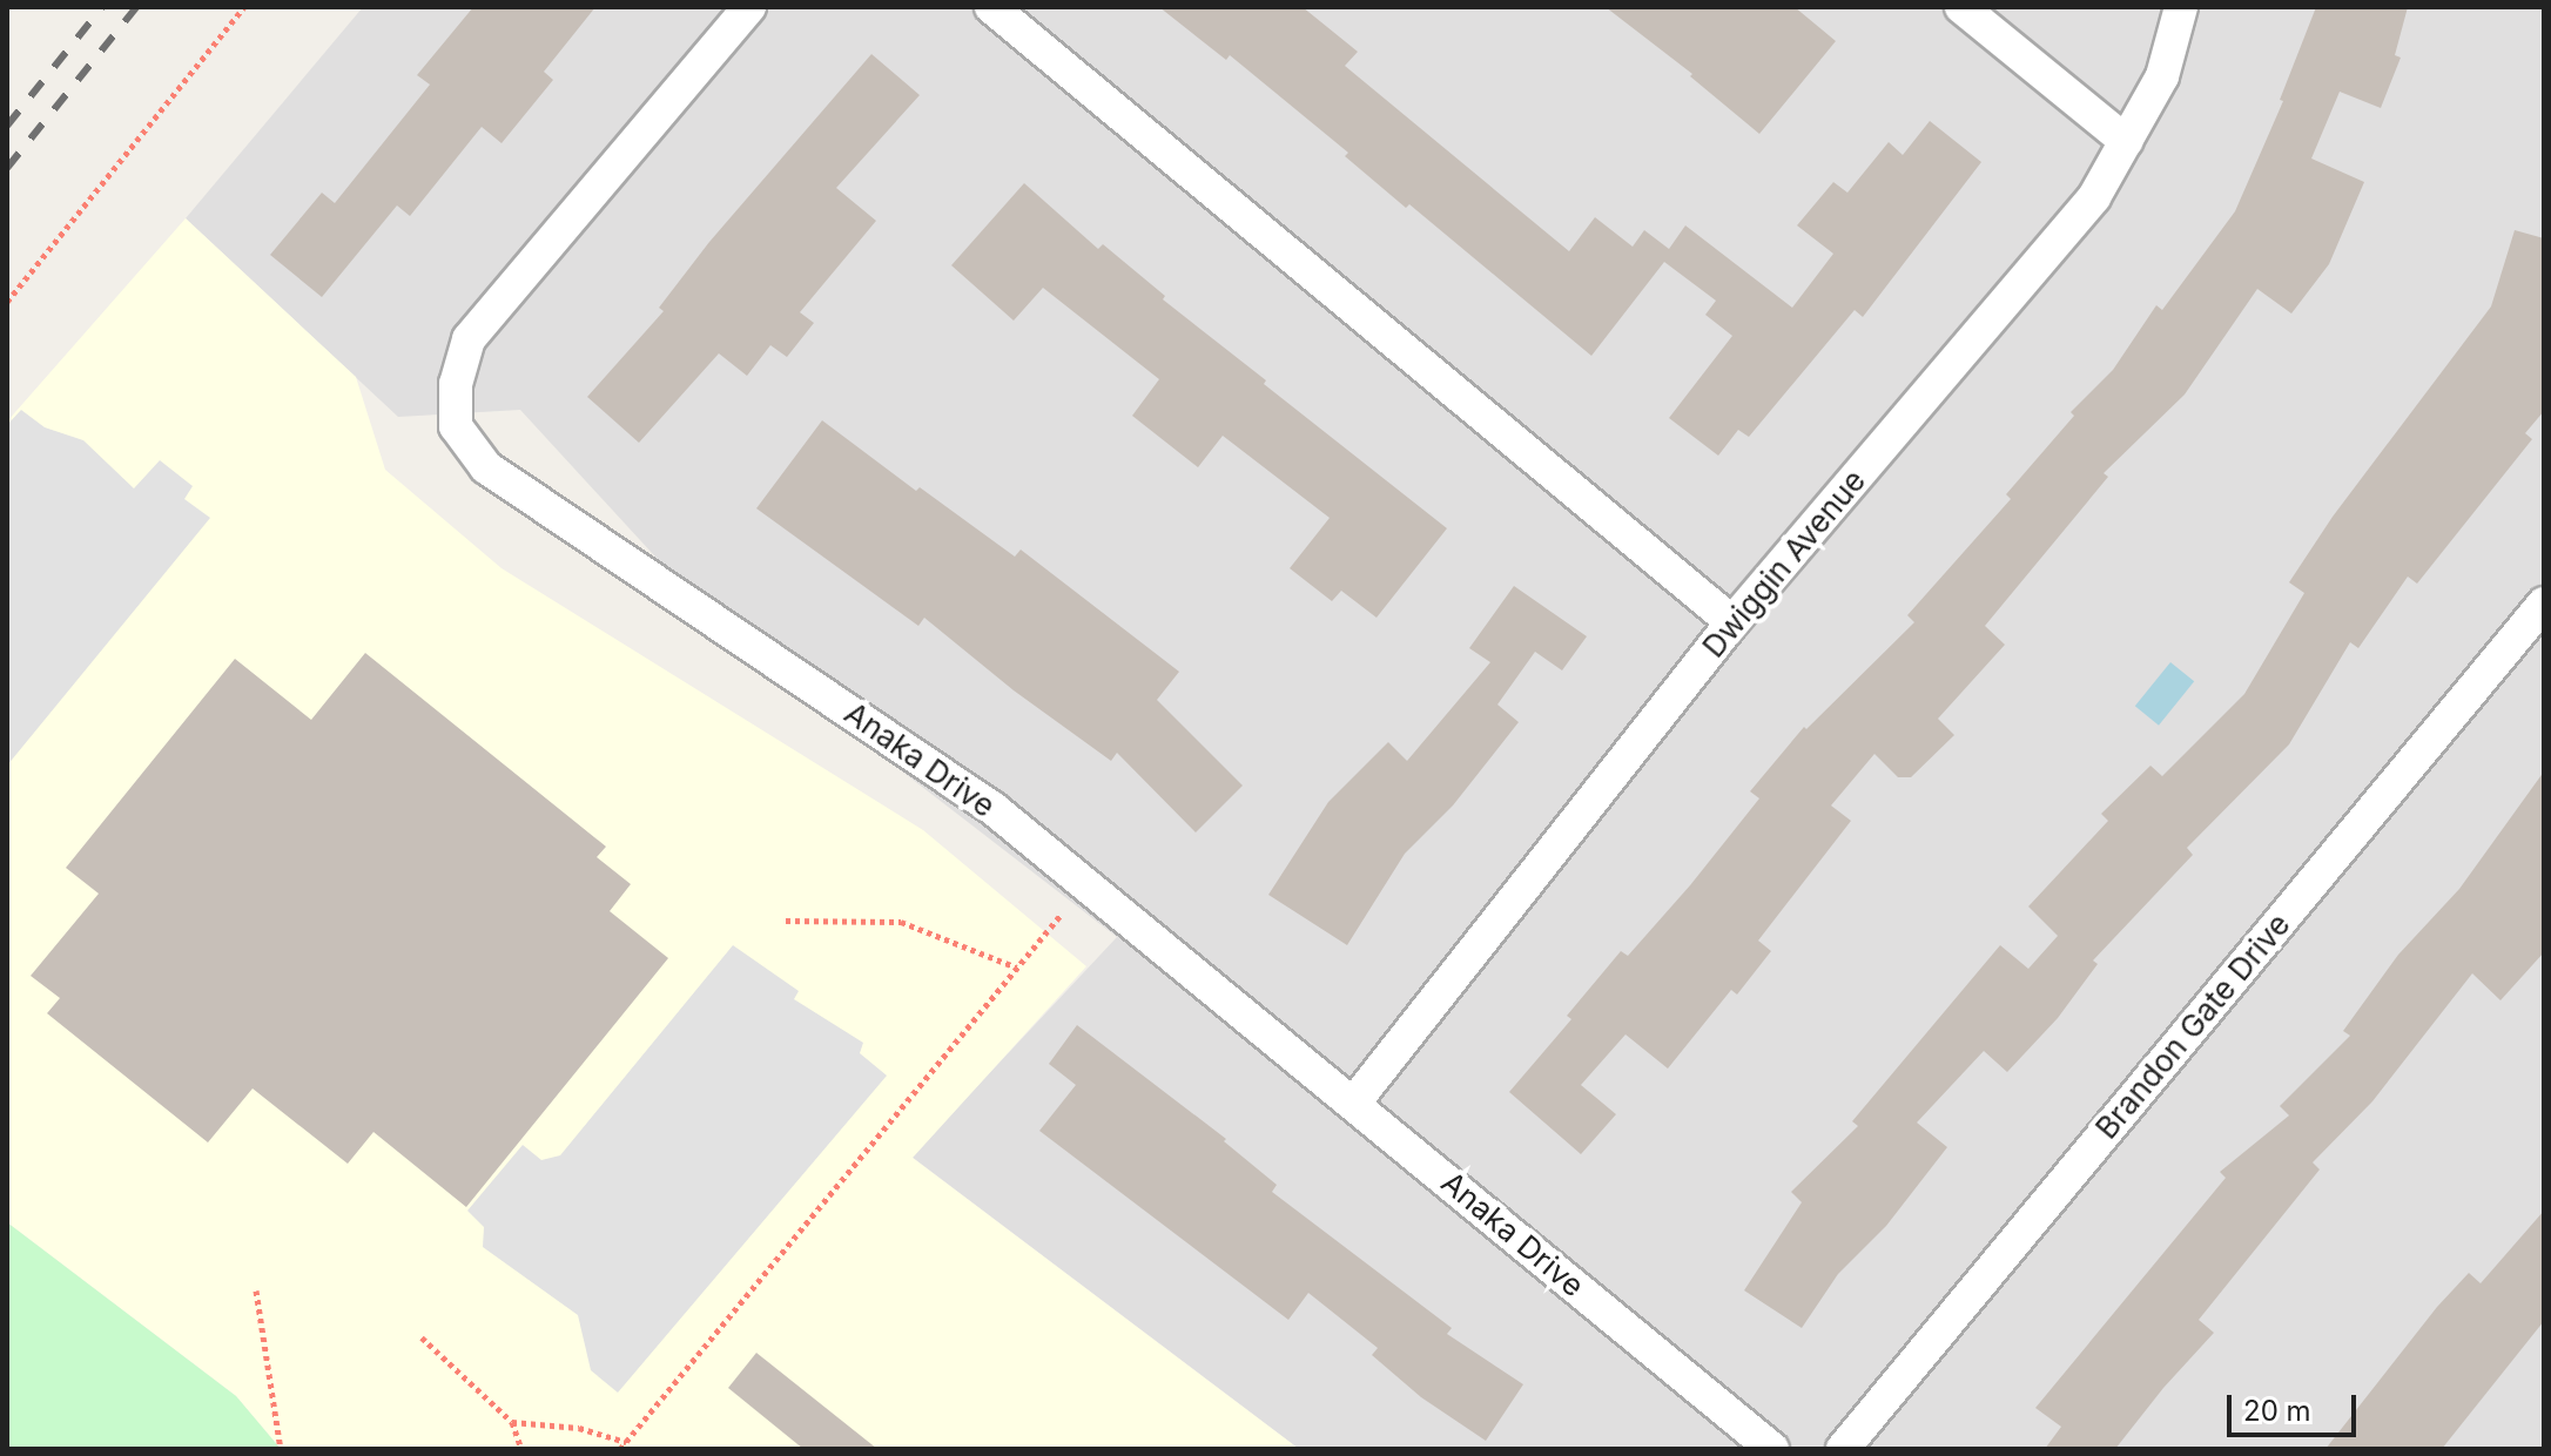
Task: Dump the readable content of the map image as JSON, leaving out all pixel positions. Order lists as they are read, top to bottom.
{
  "streets": {
    "street": ["Dwiggin Avenue", "Anaka Drive", "Brandon Gate Drive"]
  },
  "crossings": [
    ["Dwiggin Avenue", "Anaka Drive"]
  ],
  "scale_bar": "20 m"
}
